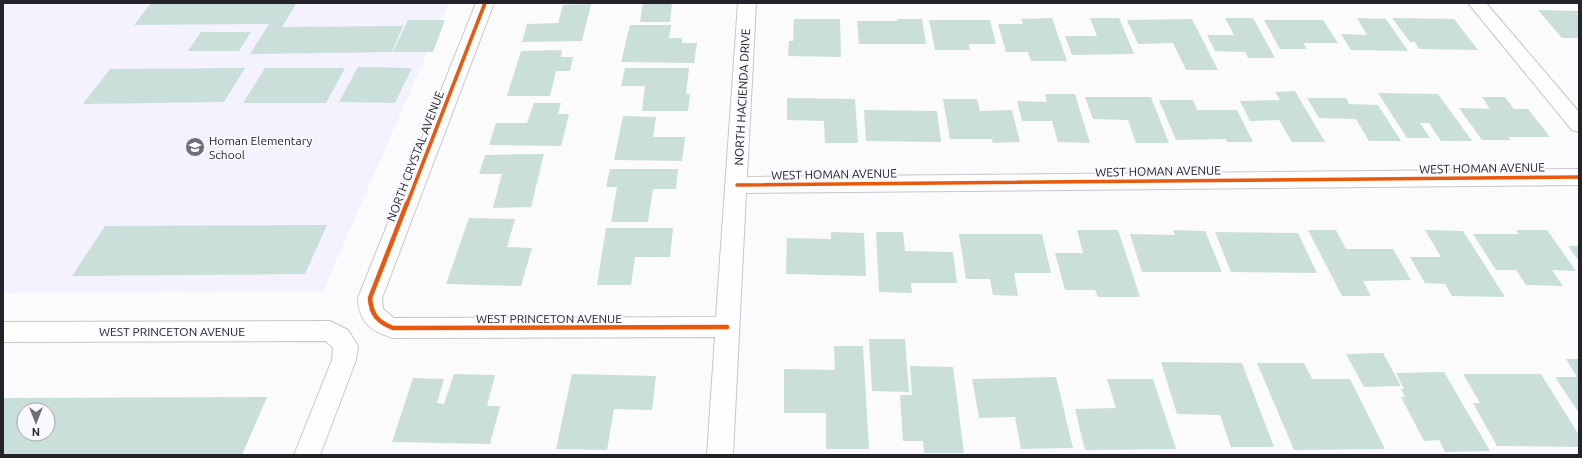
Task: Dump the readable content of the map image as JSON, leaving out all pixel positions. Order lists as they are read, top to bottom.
{
  "streets": {
    "street": [
      "NORTH HACIENDA DRIVE",
      "NORTH CRYSTAL AVENUE",
      "WEST HOMAN AVENUE",
      "WEST PRINCETON AVENUE"
    ]
  },
  "crossings": [
    ["NORTH HACIENDA DRIVE", "WEST HOMAN AVENUE"],
    ["NORTH HACIENDA DRIVE", "WEST PRINCETON AVENUE"],
    ["NORTH CRYSTAL AVENUE", "WEST PRINCETON AVENUE"]
  ],
  "places": {
    "school or university": ["Homan Elementary School"]
  },
  "north": "bottom"
}
